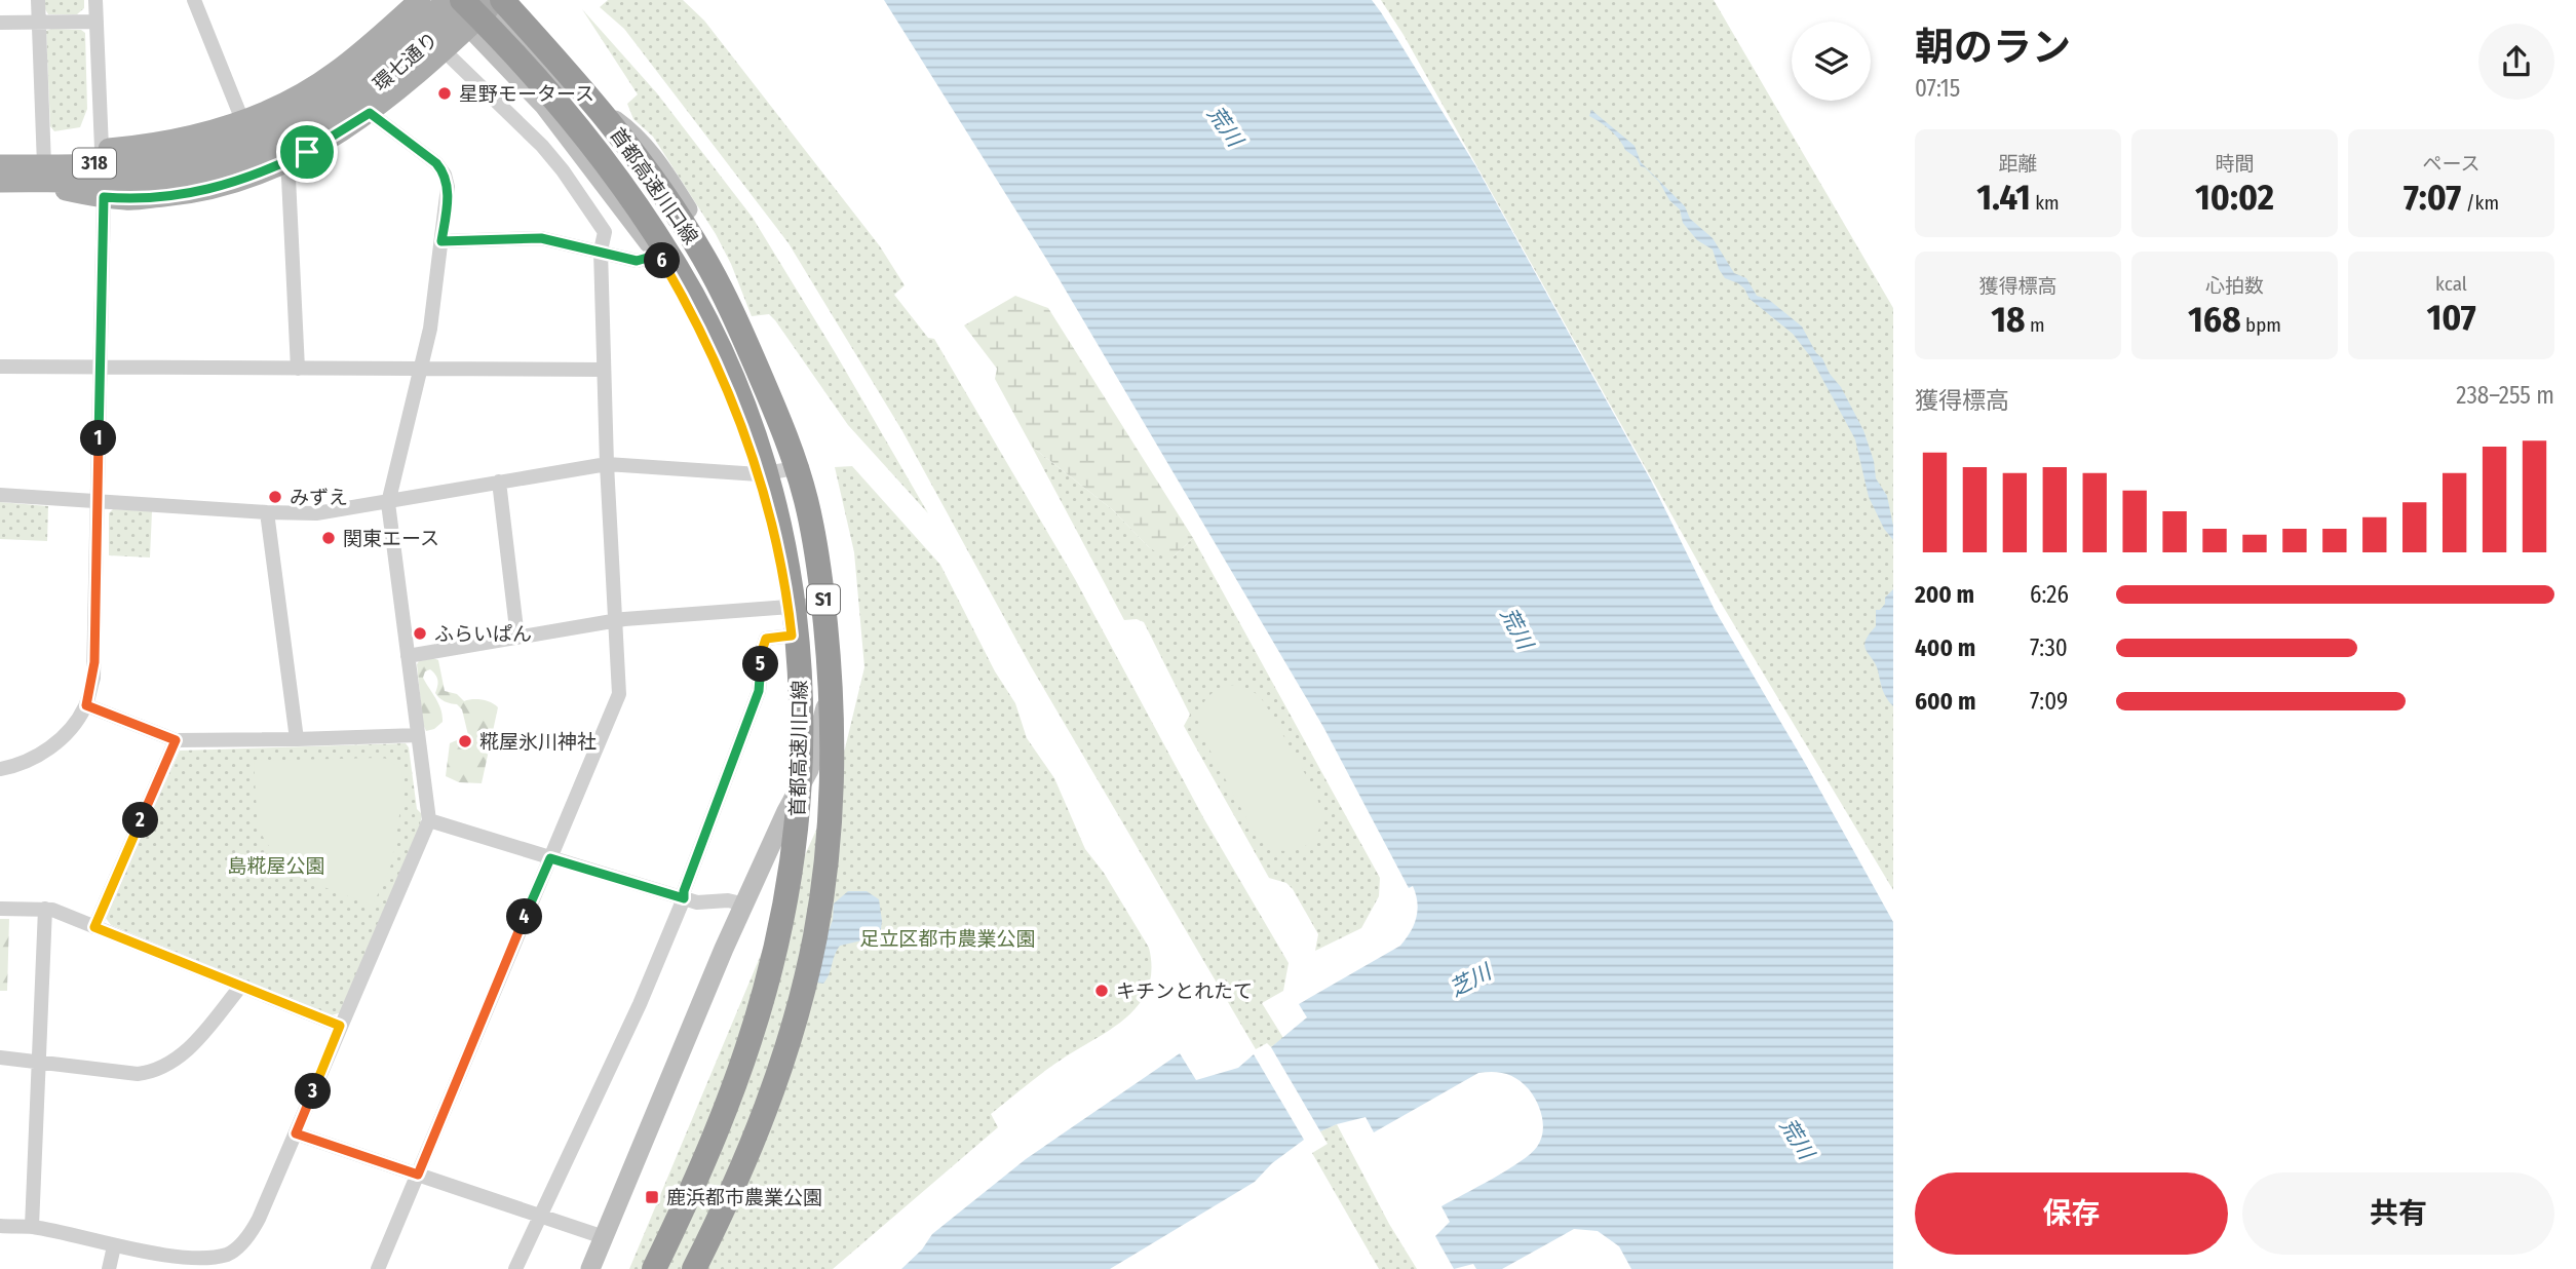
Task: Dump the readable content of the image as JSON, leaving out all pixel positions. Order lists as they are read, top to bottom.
{
  "streets": {
    "highway": ["首都高速川口線", "S1"],
    "main road": ["環七通り", "318"]
  },
  "crossings": [
    ["環七通り", "318"],
    ["環七通り", "首都高速川口線"],
    ["318", "首都高速川口線"]
  ],
  "water": ["荒川", "芝川"],
  "parks": ["島糀屋公園", "足立区都市農業公園"],
  "places": {
    "other": [
      "星野モータース",
      "みずえ",
      "関東エース",
      "ふらいぱん",
      "糀屋氷川神社",
      "キチンとれたて"
    ],
    "transit": ["鹿浜都市農業公園"]
  },
  "page": {
    "heading": ["朝のラン", "07:15"],
    "stats": [
      ["距離", "1.41 km"],
      ["時間", "10:02"],
      ["ペース", "7:07 /km"],
      ["獲得標高", "18 m"],
      ["心拍数", "168 bpm"],
      ["kcal", "107"]
    ],
    "pins": [
      "6",
      "1",
      "5",
      "2",
      "4",
      "3"
    ],
    "chart": ["獲得標高", "238–255 m"],
    "list": [
      {
        "name": "200 m",
        "note": "6:26"
      },
      {
        "name": "400 m",
        "note": "7:30"
      },
      {
        "name": "600 m",
        "note": "7:09"
      }
    ],
    "buttons": ["保存", "共有"]
  }
}
